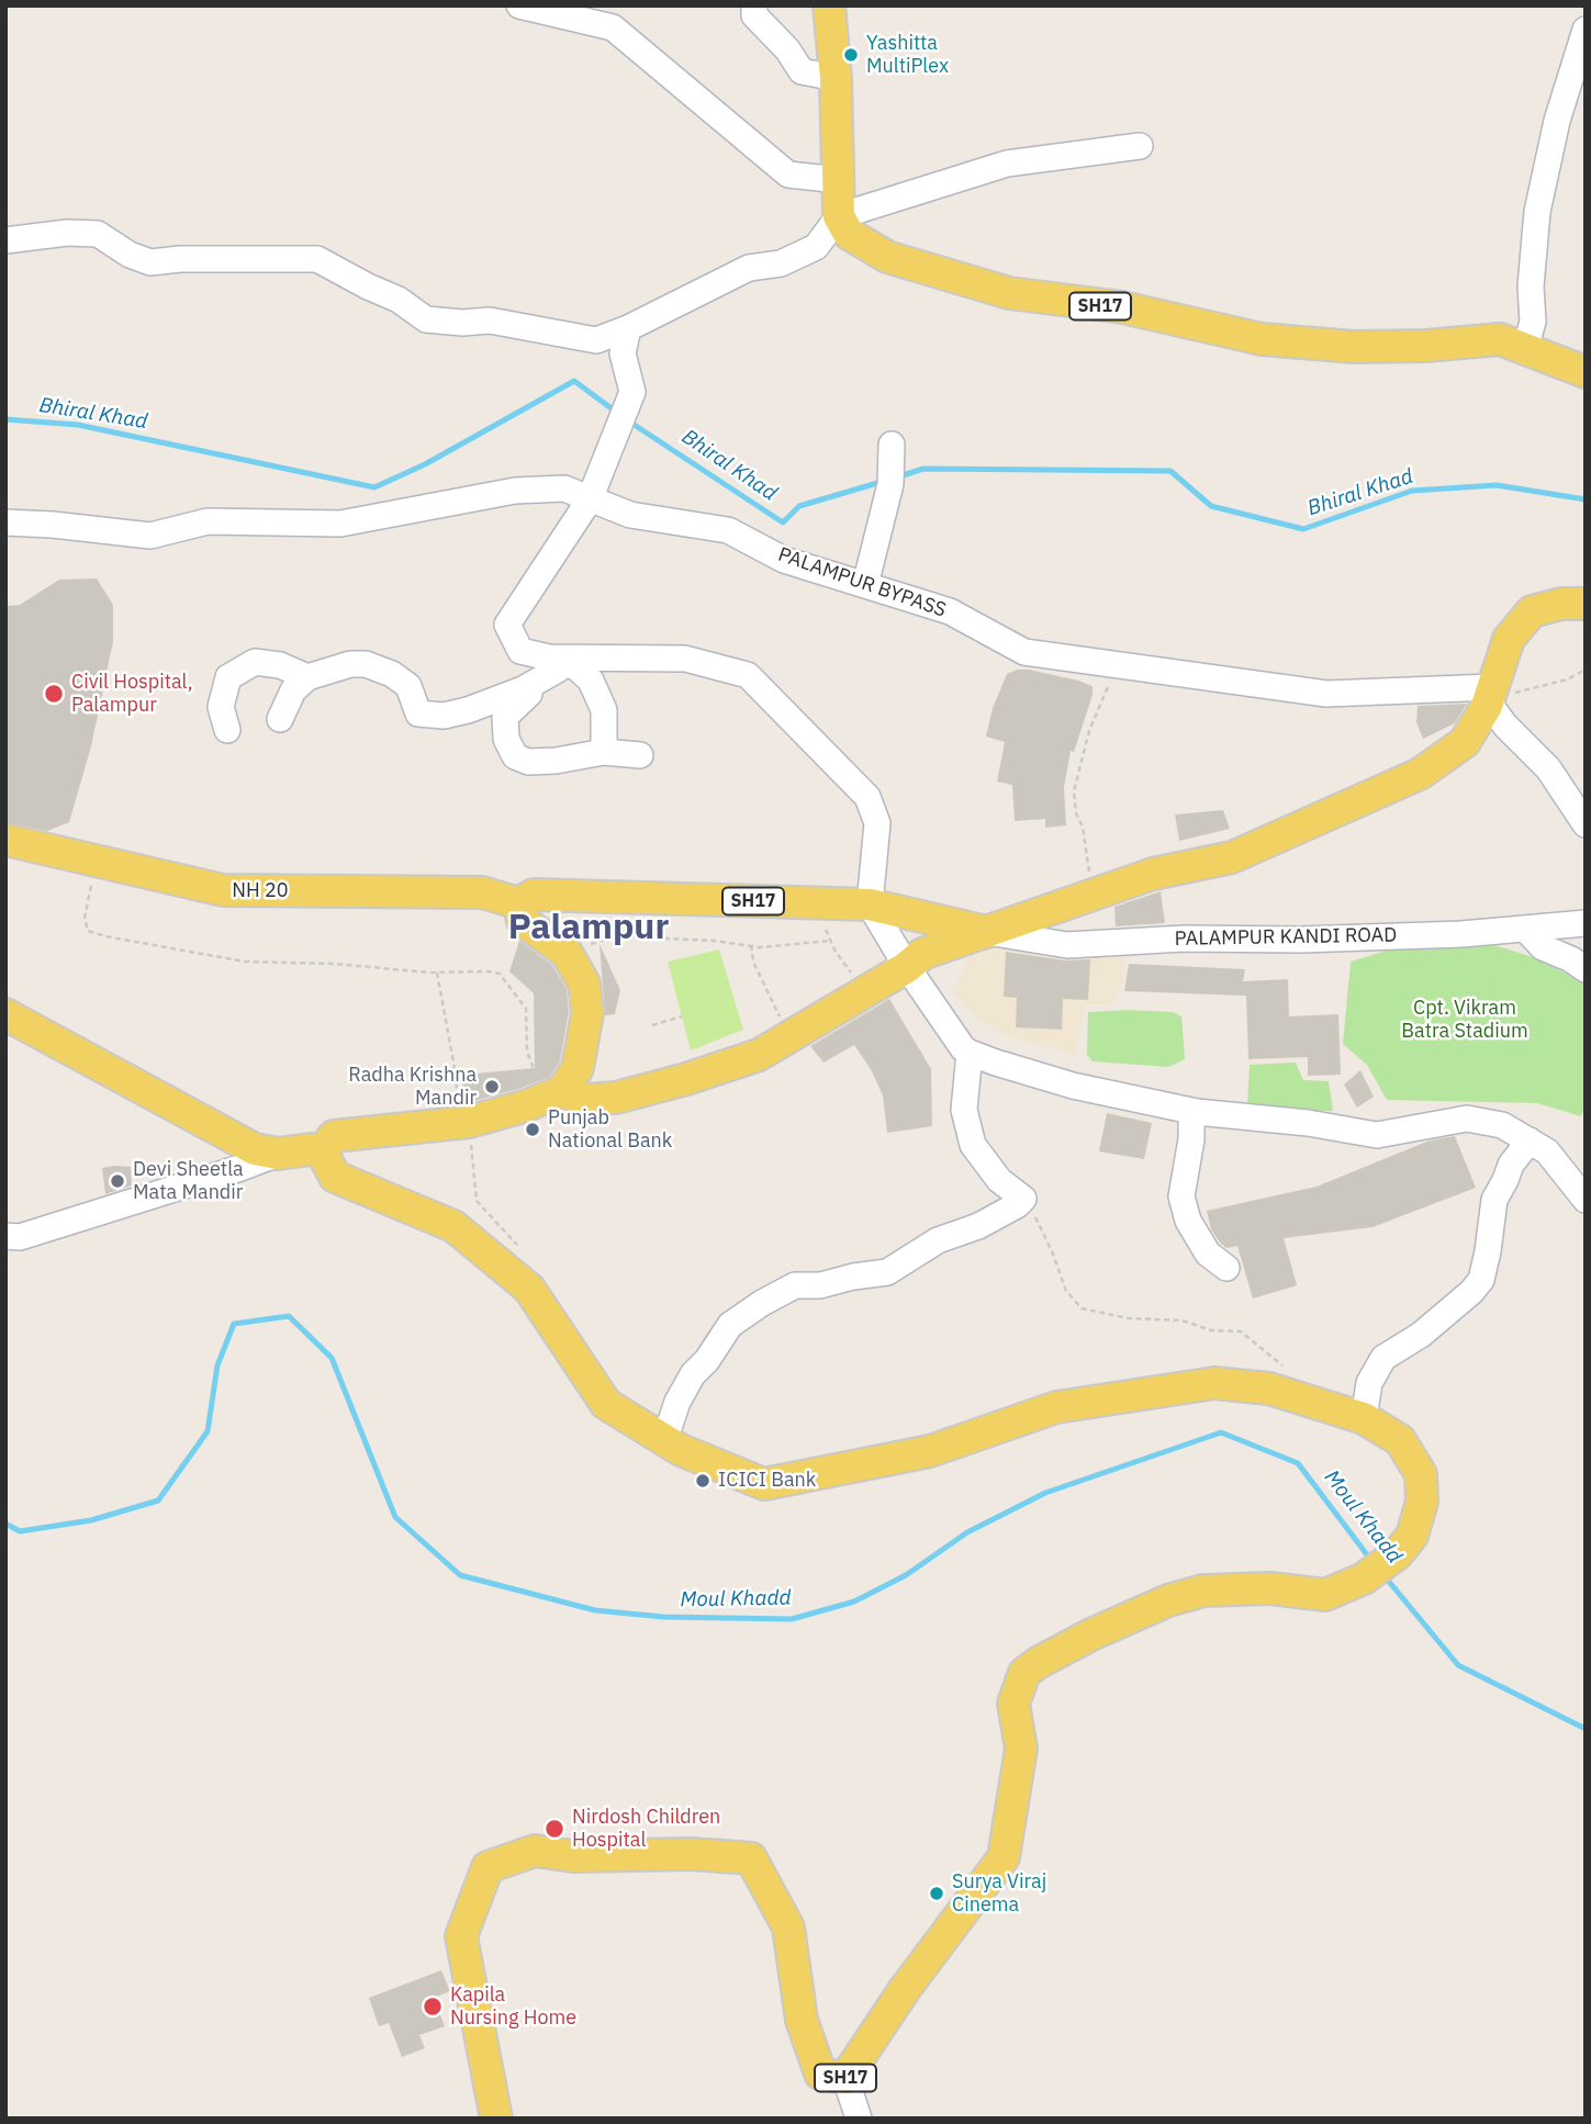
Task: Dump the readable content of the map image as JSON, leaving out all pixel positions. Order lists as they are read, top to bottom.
{
  "streets": {
    "main road": ["SH17", "NH 20"],
    "street": ["PALAMPUR BYPASS", "PALAMPUR KANDI ROAD"]
  },
  "crossings": [
    ["SH17", "NH 20"],
    ["SH17", "PALAMPUR KANDI ROAD"]
  ],
  "districts": ["Palampur"],
  "water": ["Bhiral Khad", "Moul Khadd"],
  "parks": ["Cpt. Vikram Batra Stadium"],
  "places": [
    "Yashitta MultiPlex",
    "Civil Hospital, Palampur",
    "Radha Krishna Mandir",
    "Punjab National Bank",
    "Devi Sheetla Mata Mandir",
    "ICICI Bank",
    "Nirdosh Children Hospital",
    "Surya Viraj Cinema",
    "Kapila Nursing Home"
  ]
}
